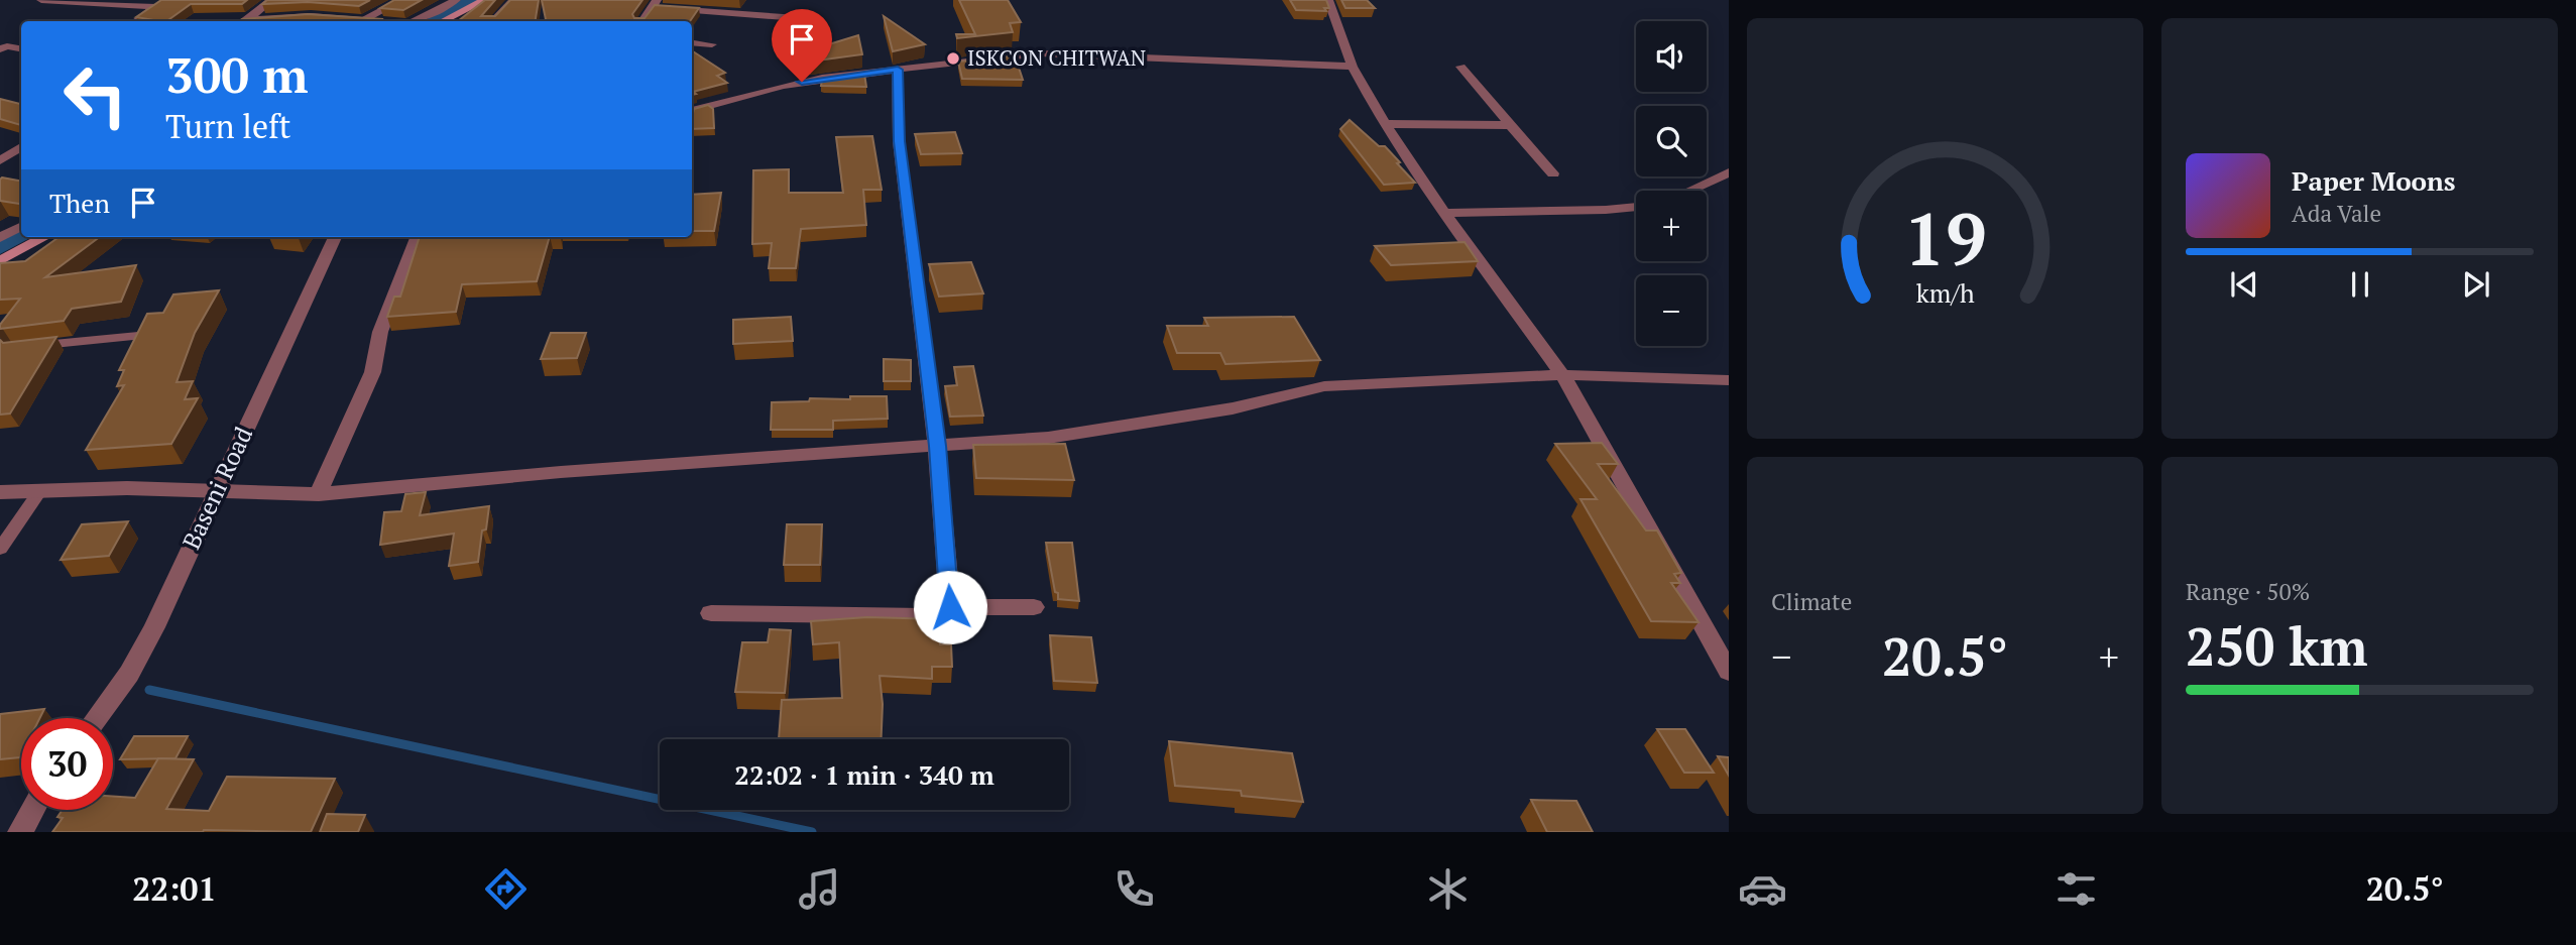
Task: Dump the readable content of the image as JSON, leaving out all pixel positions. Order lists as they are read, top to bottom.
{
  "streets": {
    "street": ["Baseni Road"]
  },
  "places": ["ISKCON CHITWAN"],
  "page": {
    "map_buttons": ["+", "−"],
    "turn": ["300 m", "Turn left"],
    "song": ["Paper Moons", "Ada Vale"],
    "then": "Then",
    "tile": [
      "Climate",
      ["Range · 50%", "250 km"]
    ],
    "heat": ["−", "20.5°", "+"],
    "limit": "30",
    "trip": "22:02 · 1 min · 340 m",
    "tabs": ["22:01", "20.5°"],
    "gauge": ["19", "km/h"]
  }
}
